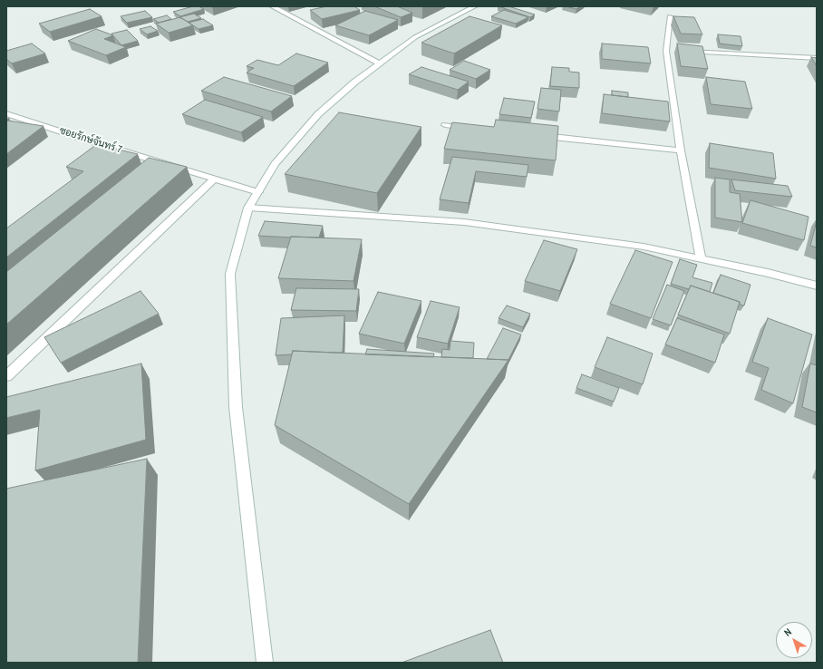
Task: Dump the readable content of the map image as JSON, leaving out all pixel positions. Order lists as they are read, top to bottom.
{
  "streets": {
    "street": ["ซอยรักษ์จันทร์ 7"]
  },
  "north": "top left"
}
